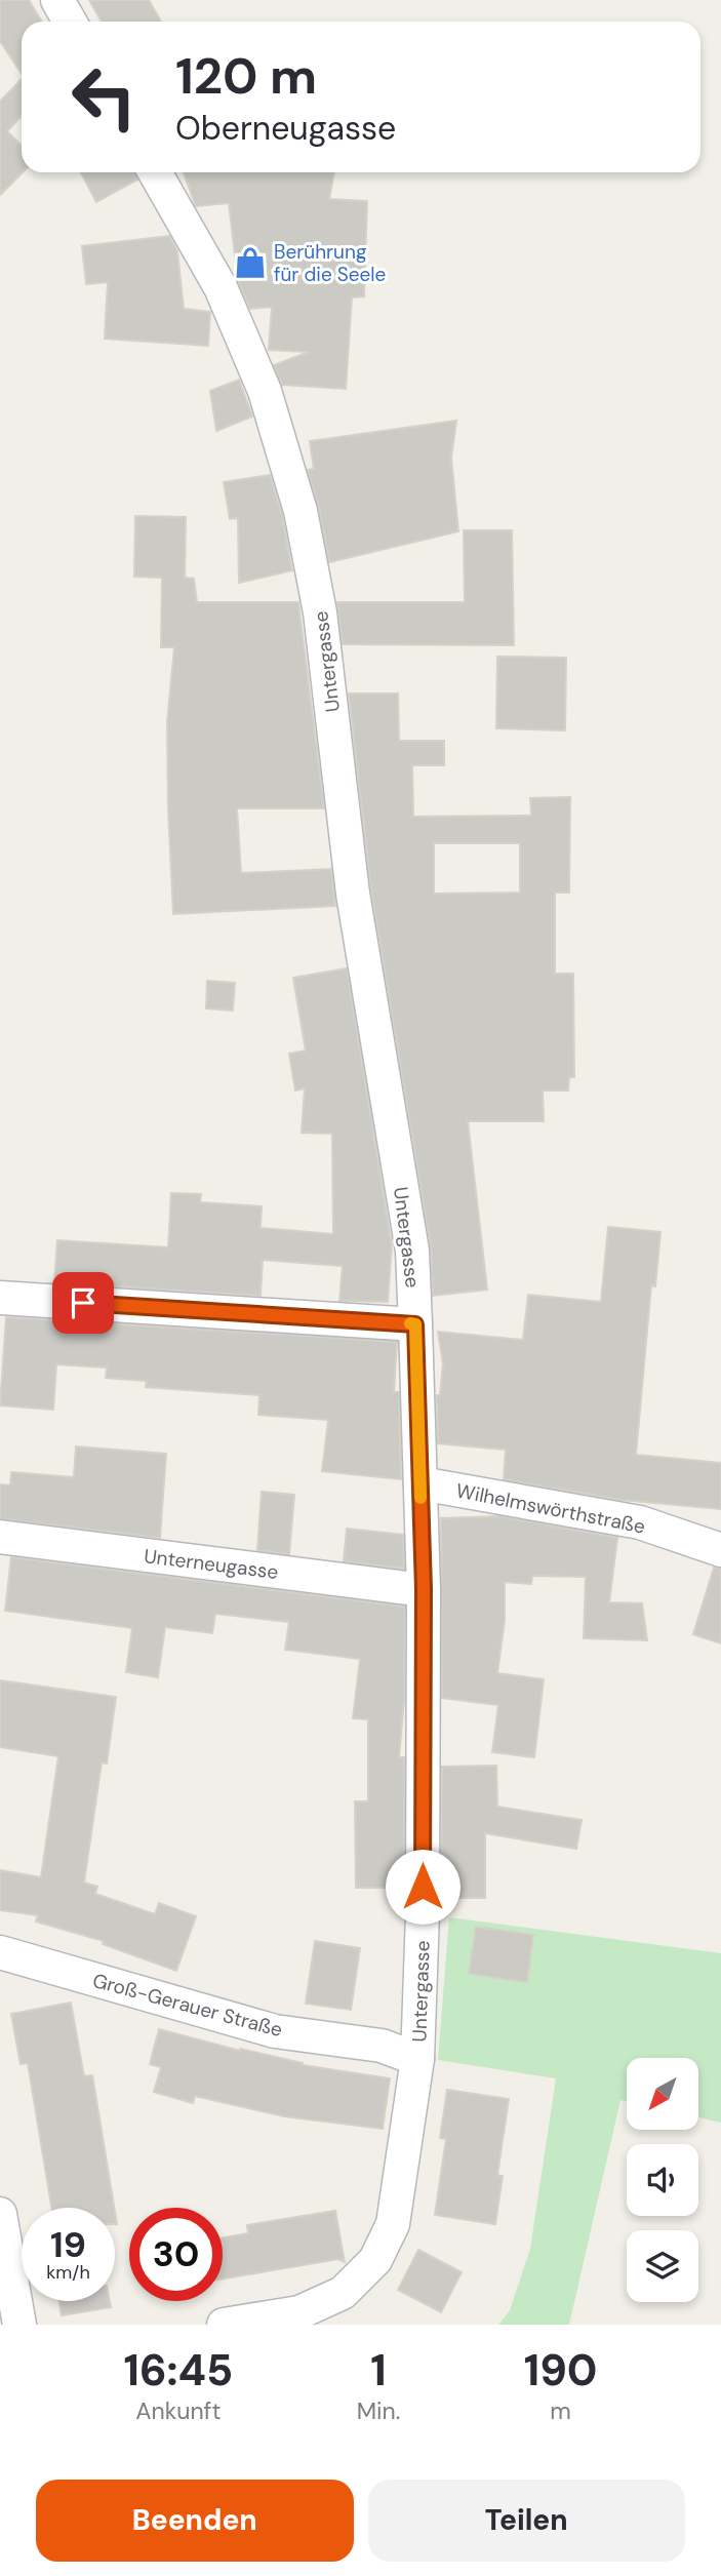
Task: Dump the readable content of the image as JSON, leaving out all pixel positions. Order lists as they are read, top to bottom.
{
  "streets": {
    "street": [
      "Untergasse",
      "Wilhelmswörthstraße",
      "Unterneugasse",
      "Groß-Gerauer Straße"
    ]
  },
  "crossings": [
    ["Untergasse", "Wilhelmswörthstraße"],
    ["Untergasse", "Unterneugasse"],
    ["Untergasse", "Groß-Gerauer Straße"]
  ],
  "places": {
    "shop": ["Berührung für die Seele"]
  },
  "north": "bottom left",
  "page": {
    "turn": ["120 m", "Oberneugasse"],
    "speed": "19 km/h",
    "limit": "30",
    "eta": [
      "16:45",
      "Ankunft",
      "1",
      "Min.",
      "190",
      "m"
    ],
    "buttons": ["Beenden", "Teilen"]
  }
}
